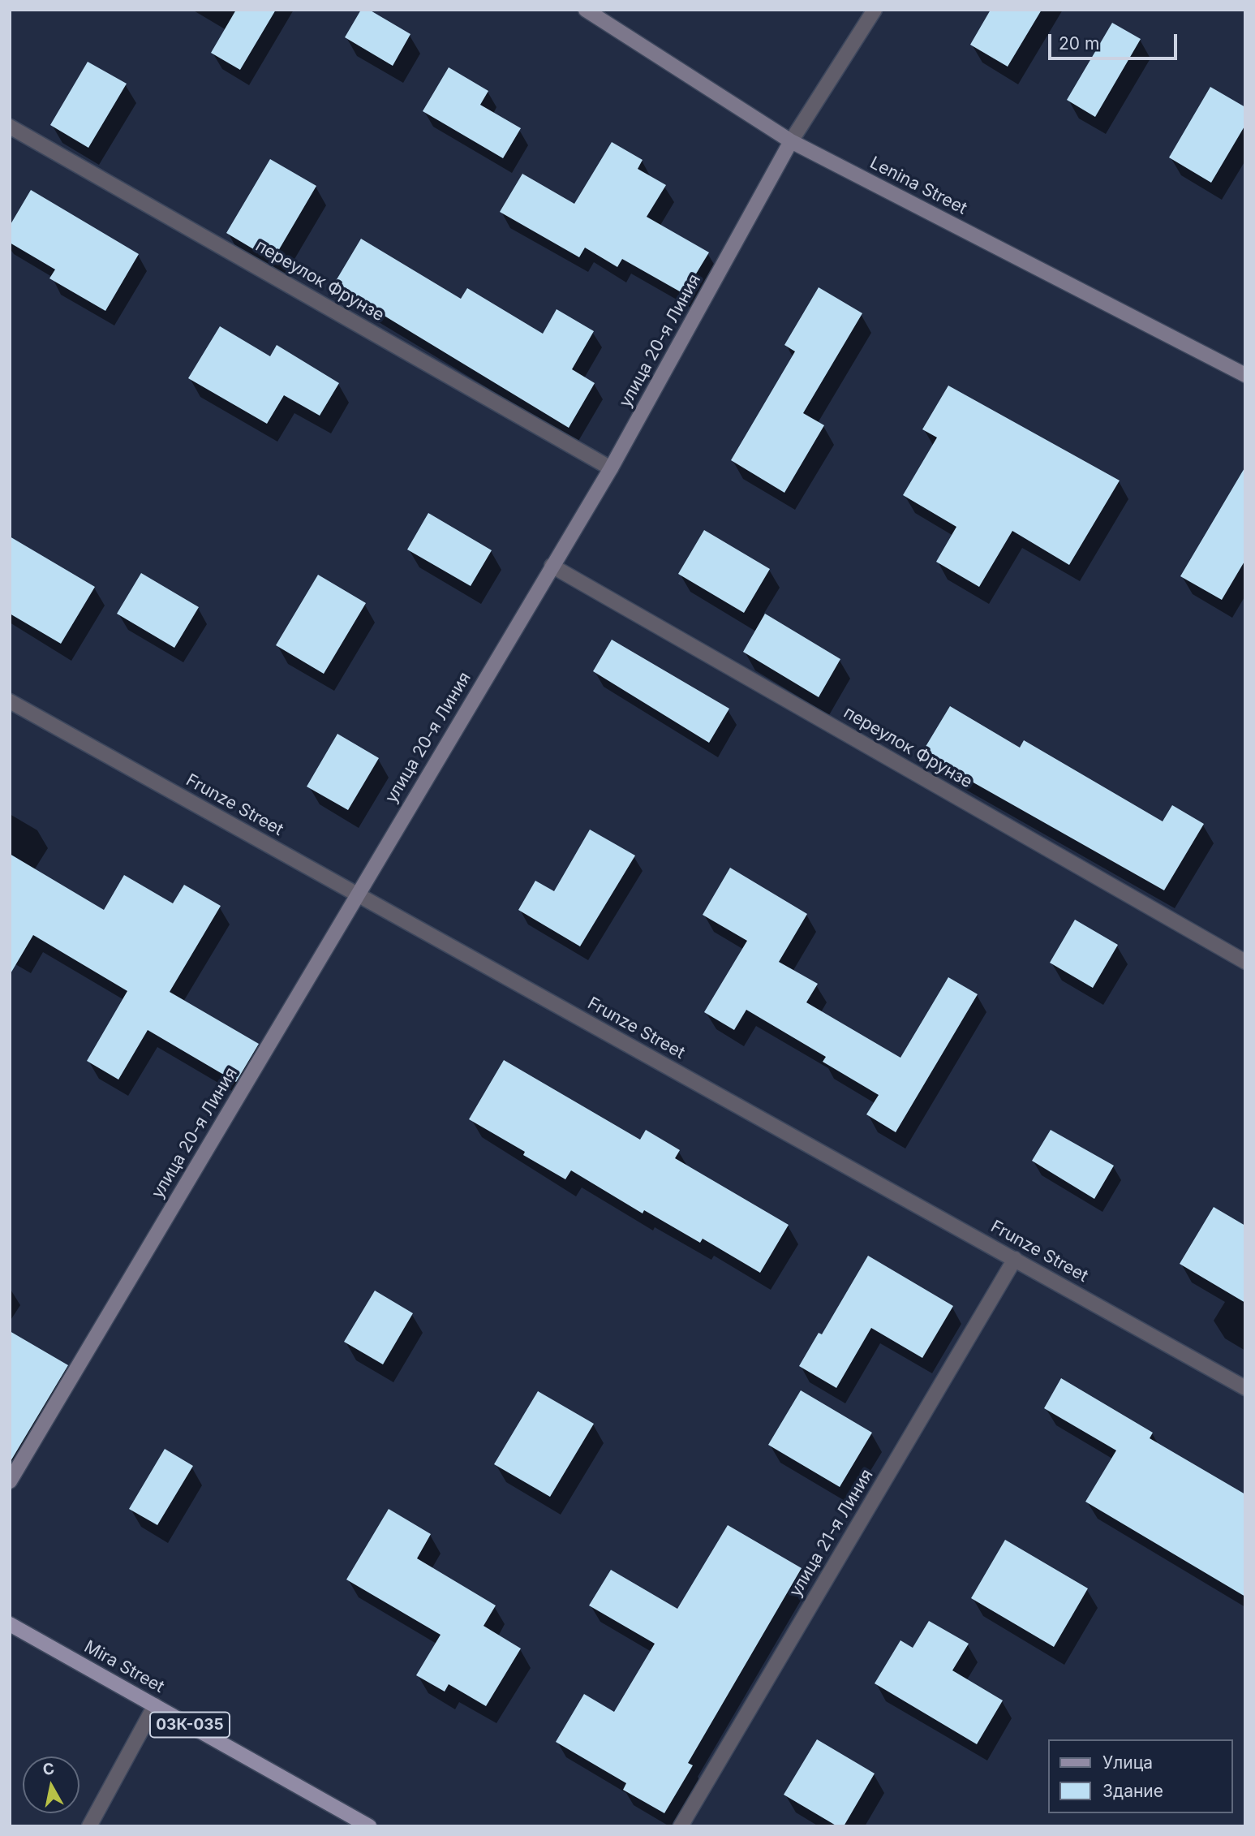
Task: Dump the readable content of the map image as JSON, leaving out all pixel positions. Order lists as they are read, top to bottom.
{
  "streets": {
    "main road": [
      "Lenina Street",
      "улица 20-я Линия",
      "Mira Street",
      "03К-035"
    ],
    "street": ["переулок Фрунзе", "Frunze Street", "улица 21-я Линия"]
  },
  "crossings": [
    ["Lenina Street", "улица 20-я Линия"],
    ["переулок Фрунзе", "улица 20-я Линия"],
    ["улица 20-я Линия", "Frunze Street"],
    ["Frunze Street", "улица 21-я Линия"]
  ],
  "legend": ["Улица", "Здание"],
  "scale_bar": "20 m",
  "north": "top"
}
